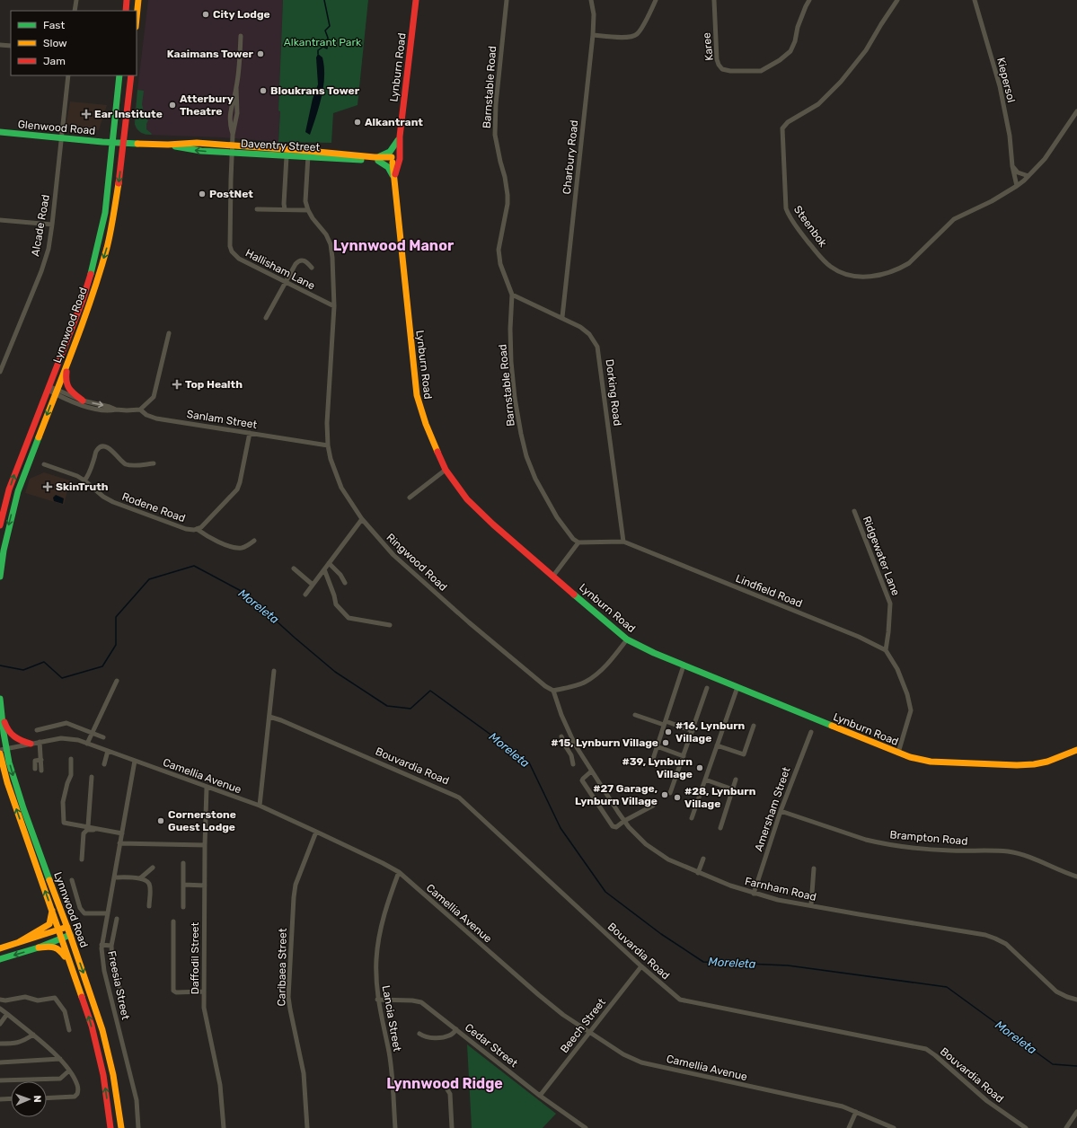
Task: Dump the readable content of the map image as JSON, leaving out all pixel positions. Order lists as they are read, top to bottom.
{
  "streets": {
    "main road": [
      "Lynburn Road",
      "Glenwood Road",
      "Daventry Street",
      "Lynnwood Road"
    ],
    "street": [
      "Karee",
      "Kiepersol",
      "Barnstable Road",
      "Charbury Road",
      "Alcade Road",
      "Steenbok",
      "Hallisham Lane",
      "Dorking Road",
      "Sanlam Street",
      "Rodene Road",
      "Ridgewater Lane",
      "Ringwood Road",
      "Lindfield Road",
      "Bouvardia Road",
      "Camellia Avenue",
      "Amersham Street",
      "Brampton Road",
      "Farnham Road",
      "Daffodil Street",
      "Caribaea Street",
      "Freesia Street",
      "Lancia Street",
      "Beech Street",
      "Cedar Street"
    ]
  },
  "crossings": [
    ["Lynburn Road", "Daventry Street"],
    ["Kiepersol", "Steenbok"],
    ["Barnstable Road", "Dorking Road"],
    ["Barnstable Road", "Lindfield Road"],
    ["Glenwood Road", "Daventry Street"],
    ["Glenwood Road", "Alcade Road"],
    ["Glenwood Road", "Lynnwood Road"],
    ["Daventry Street", "Hallisham Lane"],
    ["Daventry Street", "Lynnwood Road"],
    ["Daventry Street", "Ringwood Road"],
    ["Charbury Road", "Dorking Road"],
    ["Hallisham Lane", "Ringwood Road"],
    ["Lynnwood Road", "Camellia Avenue"],
    ["Dorking Road", "Lindfield Road"],
    ["Sanlam Street", "Rodene Road"],
    ["Sanlam Street", "Ringwood Road"],
    ["Ridgewater Lane", "Lindfield Road"],
    ["Ringwood Road", "Farnham Road"],
    ["Bouvardia Road", "Beech Street"],
    ["Camellia Avenue", "Daffodil Street"],
    ["Camellia Avenue", "Caribaea Street"],
    ["Camellia Avenue", "Freesia Street"],
    ["Camellia Avenue", "Lancia Street"],
    ["Camellia Avenue", "Beech Street"],
    ["Amersham Street", "Brampton Road"],
    ["Amersham Street", "Farnham Road"],
    ["Lancia Street", "Cedar Street"],
    ["Beech Street", "Cedar Street"]
  ],
  "districts": ["Lynnwood Manor", "Lynnwood Ridge"],
  "water": ["Moreleta"],
  "parks": ["Alkantrant Park"],
  "places": {
    "other": [
      "City Lodge",
      "Kaaimans Tower",
      "Bloukrans Tower",
      "Atterbury Theatre",
      "Alkantrant",
      "PostNet",
      "#16, Lynburn Village",
      "#15, Lynburn Village",
      "#39, Lynburn Village",
      "#27 Garage, Lynburn Village",
      "#28, Lynburn Village",
      "Cornerstone Guest Lodge"
    ],
    "health": ["Ear Institute", "Top Health", "SkinTruth"]
  },
  "legend": ["Fast", "Slow", "Jam"],
  "north": "right"
}
